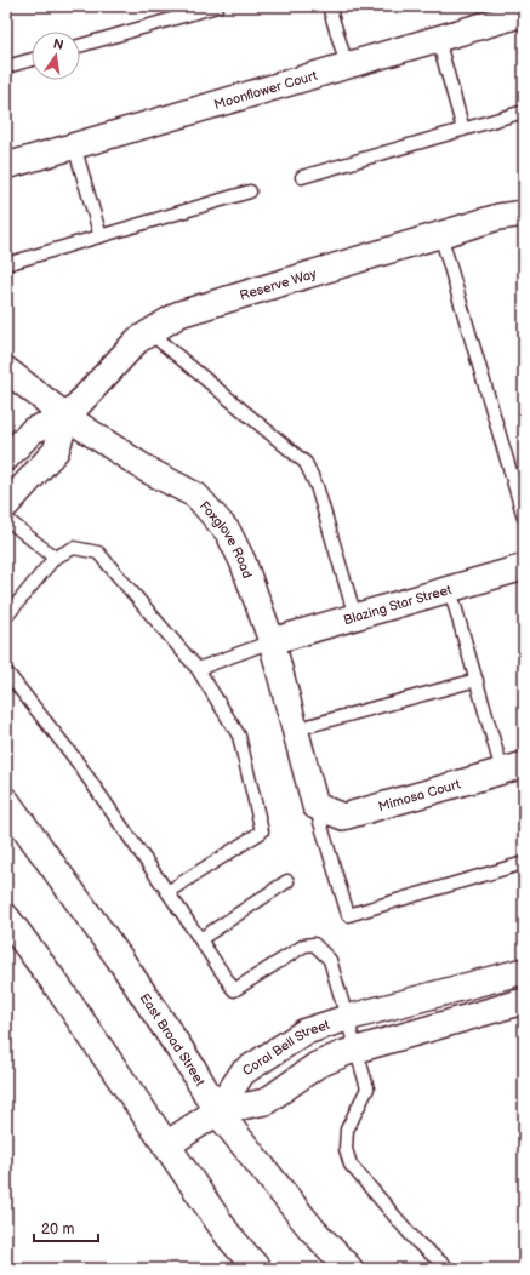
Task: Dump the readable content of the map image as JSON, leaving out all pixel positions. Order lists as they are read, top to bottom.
{
  "streets": {
    "main road": ["East Broad Street"],
    "street": [
      "Moonflower Court",
      "Reserve Way",
      "Foxglove Road",
      "Blazing Star Street",
      "Mimosa Court",
      "Coral Bell Street"
    ]
  },
  "crossings": [
    ["Reserve Way", "Foxglove Road"],
    ["Foxglove Road", "Blazing Star Street"],
    ["Foxglove Road", "Mimosa Court"],
    ["East Broad Street", "Coral Bell Street"]
  ],
  "scale_bar": "20 m",
  "north": "top"
}
